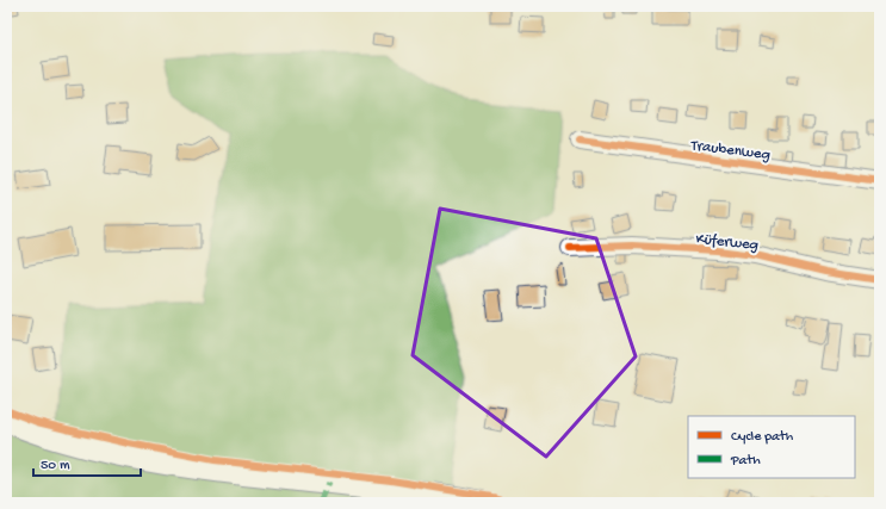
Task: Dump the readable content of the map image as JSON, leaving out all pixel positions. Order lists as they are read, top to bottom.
{
  "streets": {
    "street": ["Traubenweg", "Küferweg"]
  },
  "legend": ["Cycle path", "Path"],
  "scale_bar": "50 m"
}
